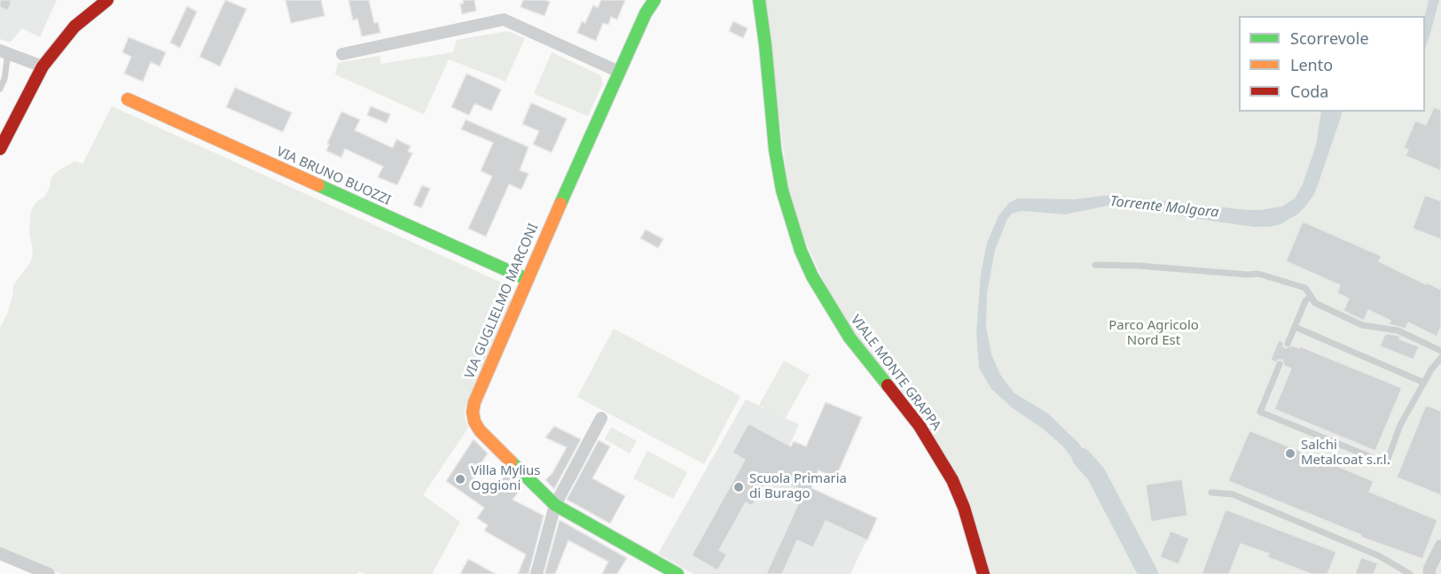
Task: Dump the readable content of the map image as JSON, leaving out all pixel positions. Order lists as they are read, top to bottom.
{
  "streets": {
    "street": ["VIA BRUNO BUOZZI", "VIA GUGLIELMO MARCONI", "VIALE MONTE GRAPPA"]
  },
  "crossings": [
    ["VIA BRUNO BUOZZI", "VIA GUGLIELMO MARCONI"]
  ],
  "water": ["Torrente Molgora"],
  "parks": ["Parco Agricolo Nord Est"],
  "places": ["Salchi Metalcoat s.r.l.", "Villa Mylius Oggioni", "Scuola Primaria di Burago"],
  "legend": ["Scorrevole", "Lento", "Coda"]
}
